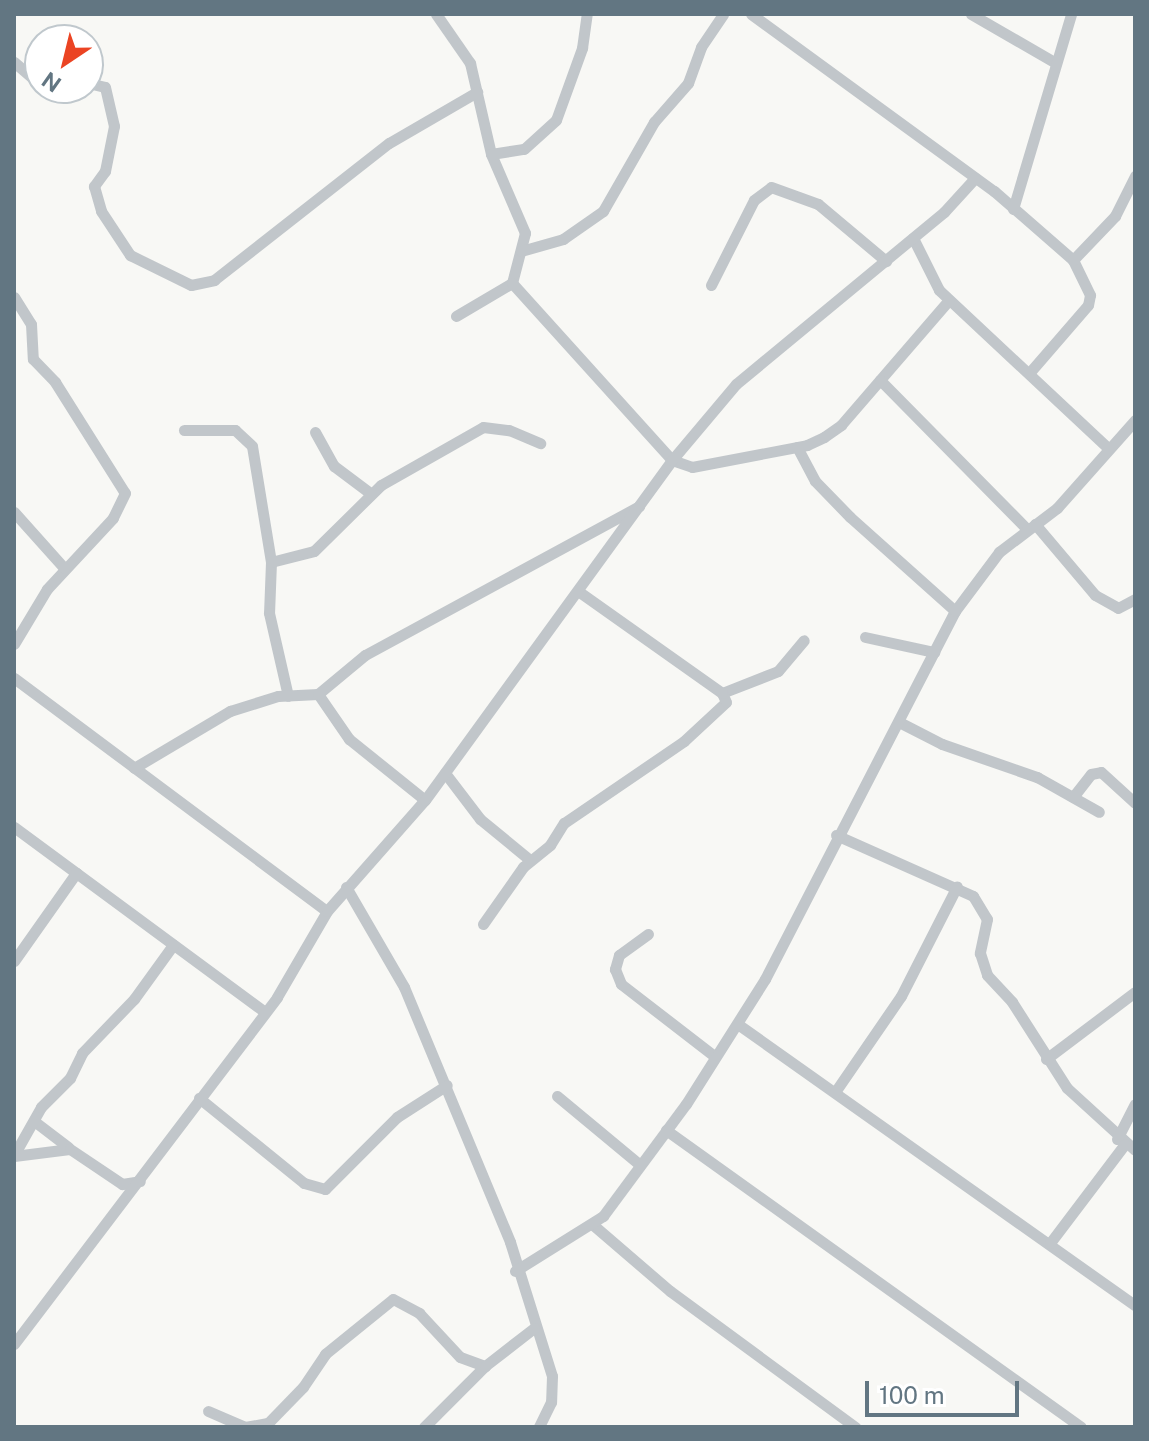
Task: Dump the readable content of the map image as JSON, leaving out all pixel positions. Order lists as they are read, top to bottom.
{
  "scale_bar": "100 m",
  "north": "bottom left"
}
